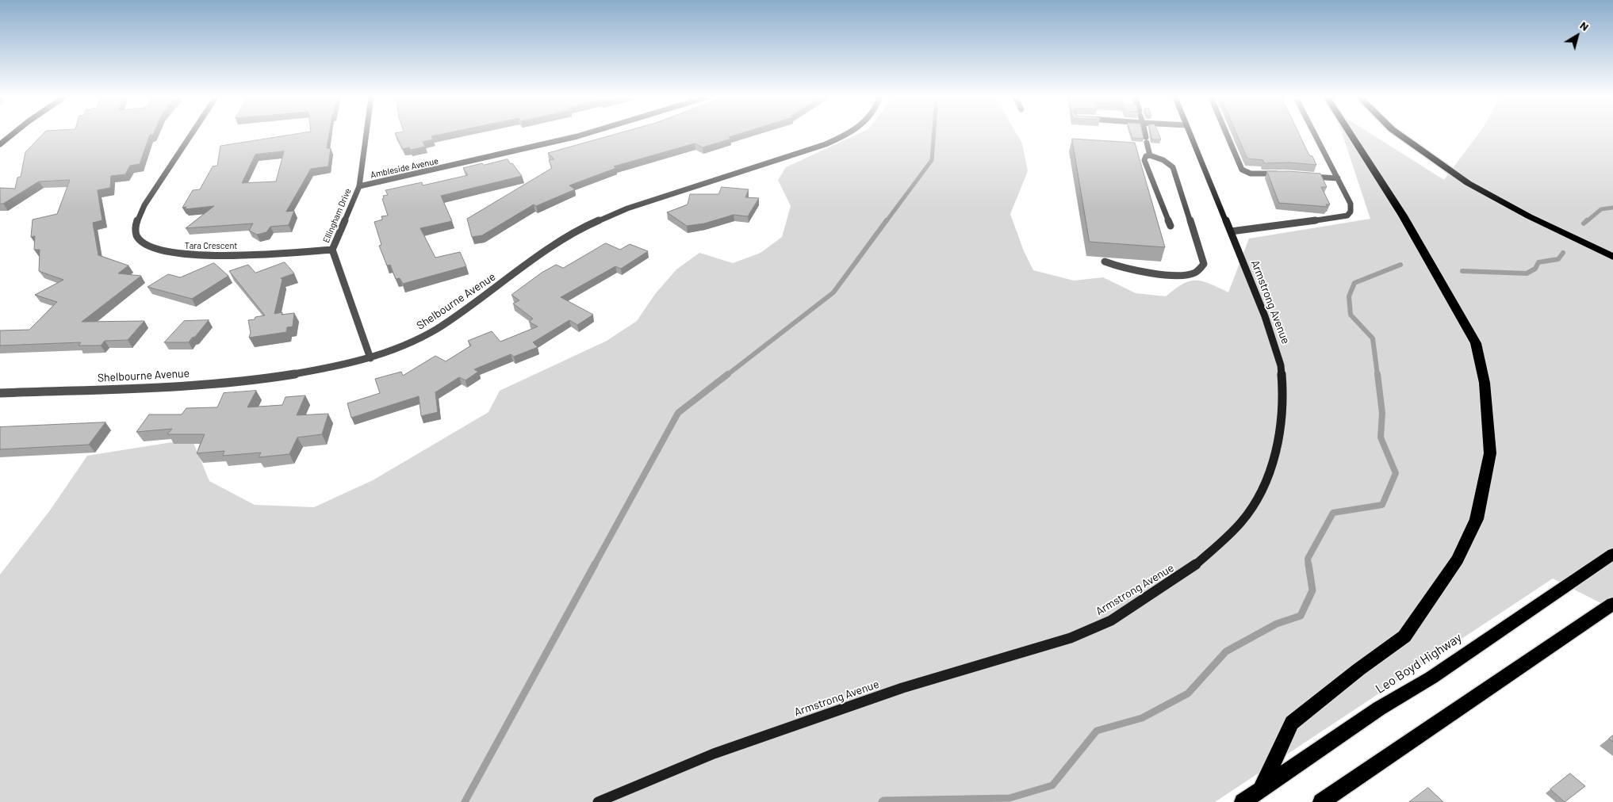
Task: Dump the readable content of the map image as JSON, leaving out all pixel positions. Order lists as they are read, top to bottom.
{
  "streets": {
    "highway": ["Leo Boyd Highway"],
    "street": [
      "Ambleside Avenue",
      "Ellingham Drive",
      "Tara Crescent",
      "Shelbourne Avenue",
      "Armstrong Avenue"
    ]
  },
  "crossings": [
    ["Ambleside Avenue", "Ellingham Drive"],
    ["Ellingham Drive", "Tara Crescent"],
    ["Ellingham Drive", "Shelbourne Avenue"]
  ],
  "north": "top right"
}
